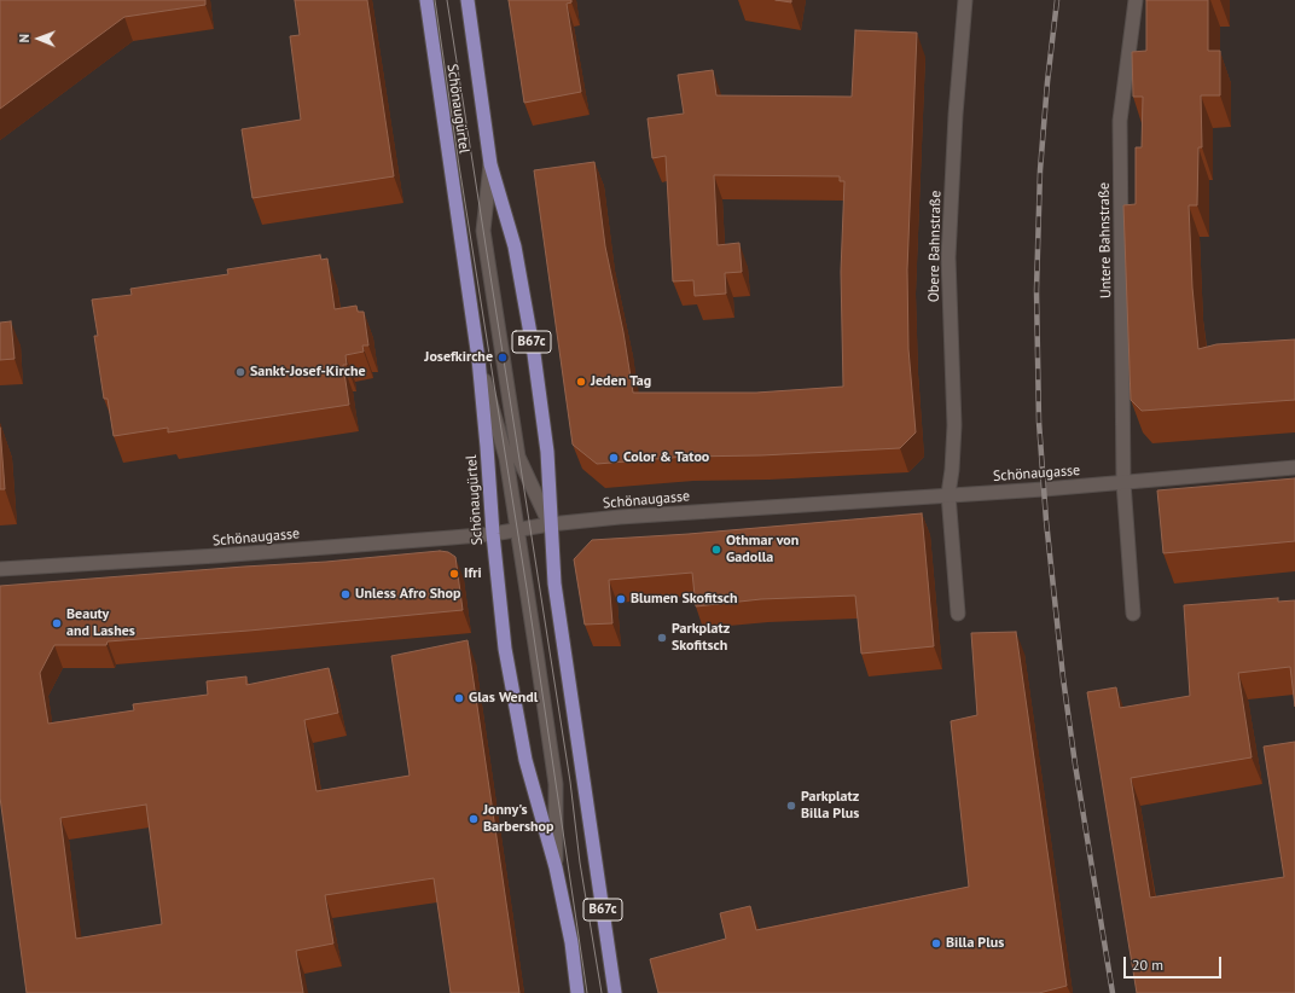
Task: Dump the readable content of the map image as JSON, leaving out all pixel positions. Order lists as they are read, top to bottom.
{
  "streets": {
    "main road": [
      "Schönaugürtel",
      "Untere Bahnstraße",
      "Obere Bahnstraße",
      "B67c",
      "Schönaugasse"
    ]
  },
  "crossings": [
    ["Schönaugürtel", "Schönaugasse"],
    ["Untere Bahnstraße", "Schönaugasse"],
    ["Obere Bahnstraße", "Schönaugasse"]
  ],
  "places": [
    "Josefkirche",
    "Sankt-Josef-Kirche",
    "Jeden Tag",
    "Color & Tatoo",
    "Othmar von Gadolla",
    "Ifri",
    "Unless Afro Shop",
    "Blumen Skofitsch",
    "Beauty and Lashes",
    "Parkplatz Skofitsch",
    "Glas Wendl",
    "Parkplatz Billa Plus",
    "Jonny's Barbershop",
    "Billa Plus"
  ],
  "scale_bar": "20 m",
  "north": "left"
}
